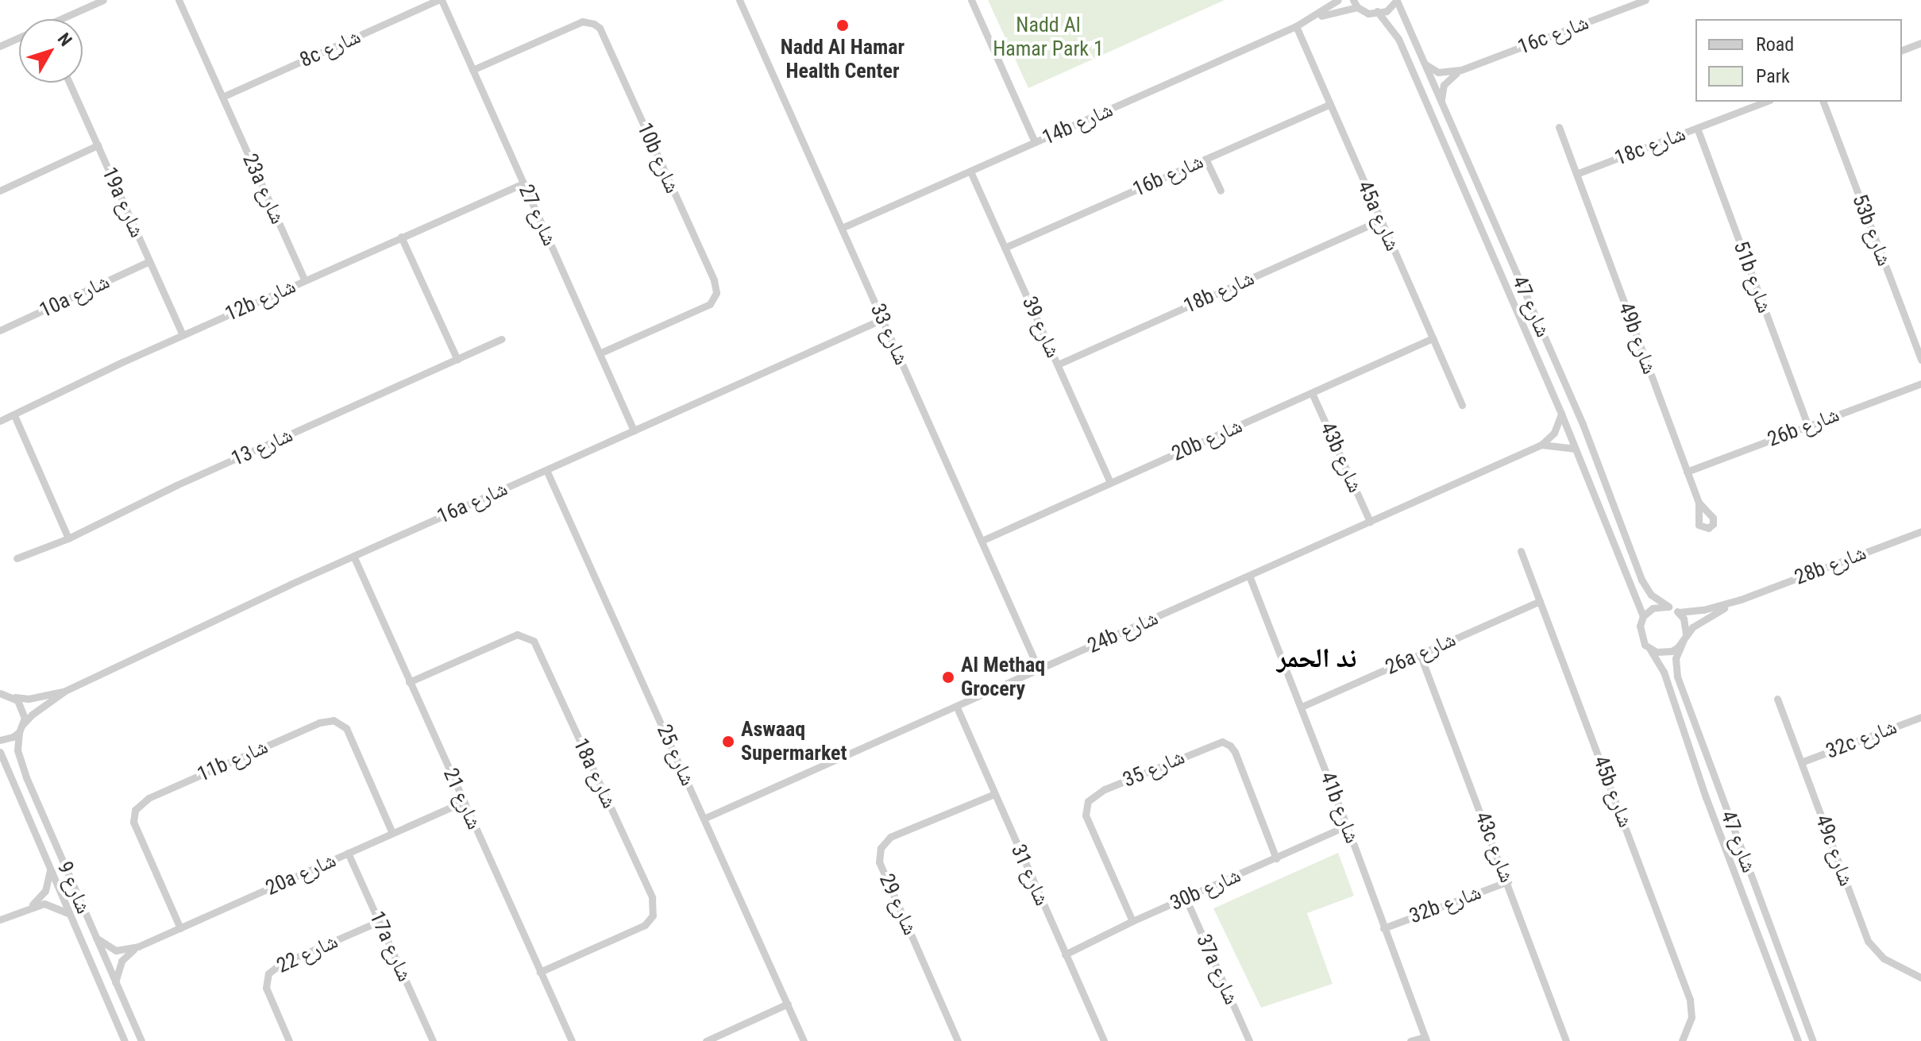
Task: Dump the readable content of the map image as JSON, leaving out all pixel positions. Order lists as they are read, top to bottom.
{
  "streets": {
    "street": [
      "16c شارع",
      "8c شارع",
      "14b شارع",
      "18c شارع",
      "10b شارع",
      "16b شارع",
      "23a شارع",
      "19a شارع",
      "شارع 27",
      "45a شارع",
      "53b شارع",
      "51b شارع",
      "18b شارع",
      "10a شارع",
      "12b شارع",
      "شارع 47",
      "شارع 39",
      "شارع 33",
      "49b شارع",
      "26b شارع",
      "20b شارع",
      "شارع 13",
      "43b شارع",
      "16a شارع",
      "28b شارع",
      "24b شارع",
      "26a شارع",
      "32c شارع",
      "شارع 25",
      "11b شارع",
      "شارع 35",
      "18a شارع",
      "45b شارع",
      "شارع 21",
      "41b شارع",
      "43c شارع",
      "49c شارع",
      "20a شارع",
      "شارع 31",
      "شارع 9",
      "30b شارع",
      "شارع 29",
      "32b شارع",
      "17a شارع",
      "شارع 22",
      "37a شارع"
    ]
  },
  "crossings": [
    ["16c شارع", "شارع 47"],
    ["8c شارع", "23a شارع"],
    ["8c شارع", "شارع 27"],
    ["14b شارع", "45a شارع"],
    ["14b شارع", "شارع 39"],
    ["14b شارع", "شارع 33"],
    ["18c شارع", "51b شارع"],
    ["18c شارع", "49b شارع"],
    ["10b شارع", "شارع 27"],
    ["16b شارع", "45a شارع"],
    ["16b شارع", "شارع 39"],
    ["23a شارع", "12b شارع"],
    ["19a شارع", "10a شارع"],
    ["19a شارع", "12b شارع"],
    ["شارع 27", "12b شارع"],
    ["شارع 27", "16a شارع"],
    ["45a شارع", "18b شارع"],
    ["45a شارع", "20b شارع"],
    ["51b شارع", "26b شارع"],
    ["18b شارع", "شارع 39"],
    ["شارع 47", "28b شارع"],
    ["شارع 39", "20b شارع"],
    ["شارع 33", "20b شارع"],
    ["شارع 33", "16a شارع"],
    ["شارع 33", "24b شارع"],
    ["49b شارع", "26b شارع"],
    ["20b شارع", "43b شارع"],
    ["43b شارع", "24b شارع"],
    ["16a شارع", "شارع 25"],
    ["16a شارع", "شارع 21"],
    ["16a شارع", "شارع 9"],
    ["24b شارع", "شارع 25"],
    ["24b شارع", "41b شارع"],
    ["24b شارع", "شارع 31"],
    ["26a شارع", "45b شارع"],
    ["26a شارع", "41b شارع"],
    ["26a شارع", "43c شارع"],
    ["32c شارع", "49c شارع"],
    ["11b شارع", "20a شارع"],
    ["شارع 35", "30b شارع"],
    ["18a شارع", "شارع 21"],
    ["شارع 21", "20a شارع"],
    ["41b شارع", "30b شارع"],
    ["41b شارع", "32b شارع"],
    ["43c شارع", "32b شارع"],
    ["20a شارع", "شارع 9"],
    ["20a شارع", "17a شارع"],
    ["شارع 31", "30b شارع"],
    ["شارع 31", "شارع 29"],
    ["30b شارع", "37a شارع"],
    ["17a شارع", "شارع 22"]
  ],
  "districts": ["ند الحمر"],
  "parks": ["Nadd Al Hamar Park 1"],
  "places": ["Nadd Al Hamar Health Center", "Al Methaq Grocery", "Aswaaq Supermarket"],
  "legend": ["Road", "Park"],
  "north": "top right"
}
